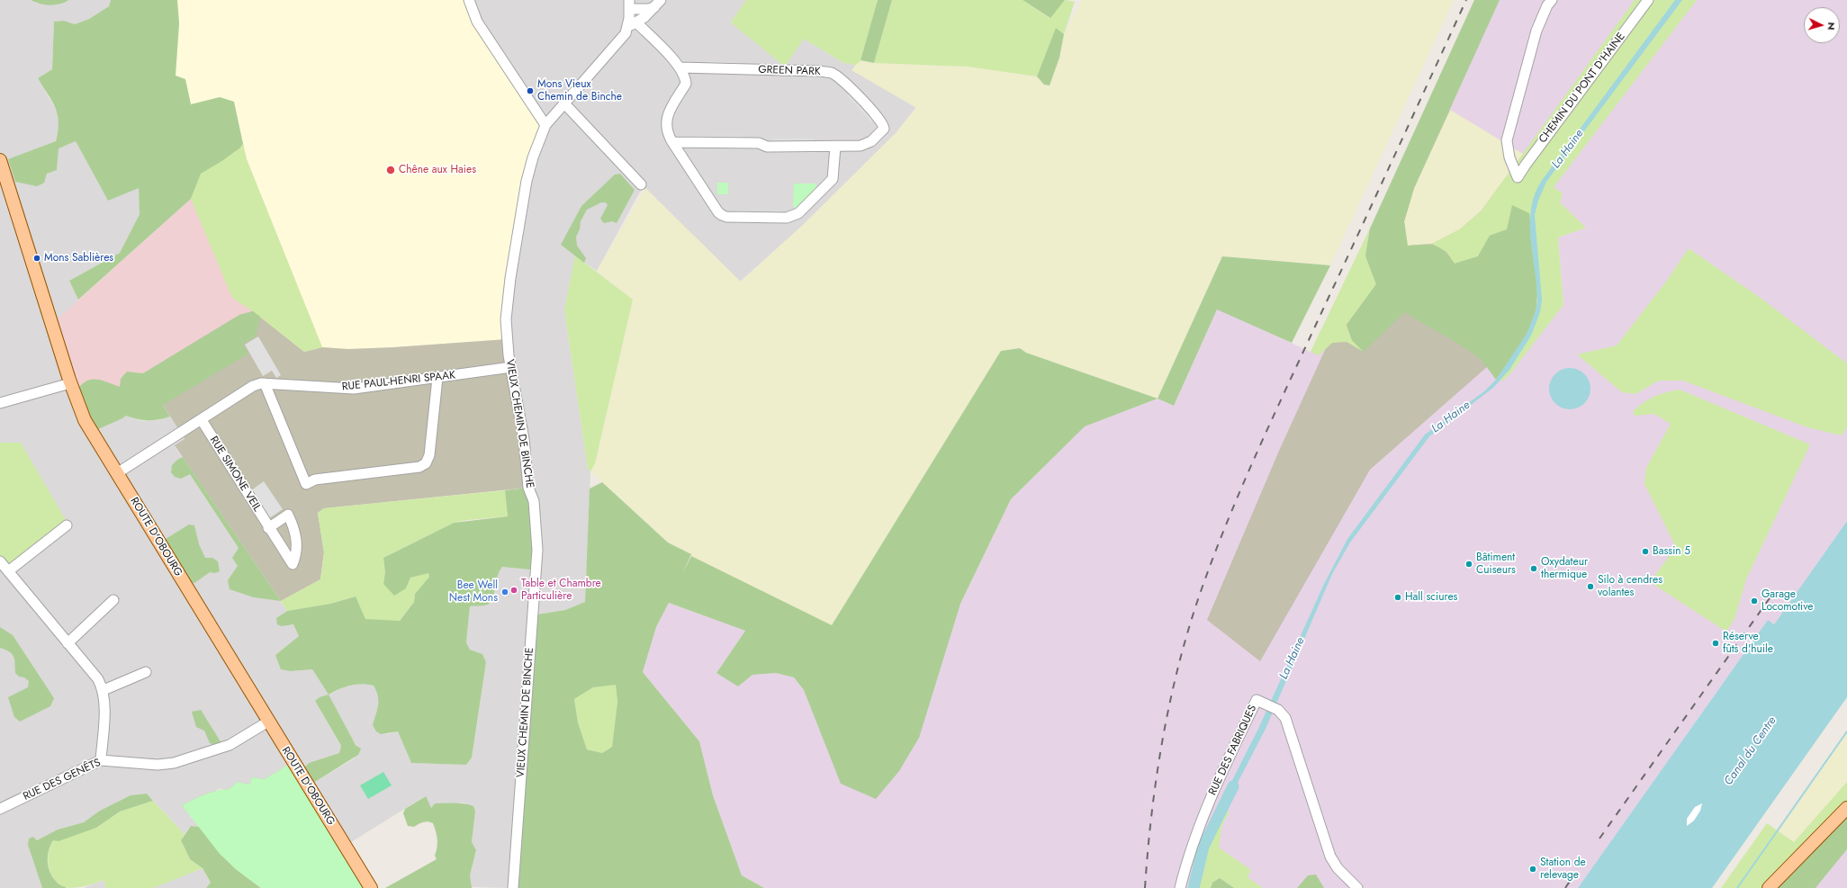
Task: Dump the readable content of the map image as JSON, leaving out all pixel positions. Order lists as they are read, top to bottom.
{
  "streets": {
    "main road": ["ROUTE D'OBOURG"],
    "street": [
      "GREEN PARK",
      "CHEMIN DU PONT D'HAINE",
      "RUE PAUL-HENRI SPAAK",
      "VIEUX CHEMIN DE BINCHE",
      "RUE SIMONE VEIL",
      "RUE DES FABRIQUES",
      "RUE DES GENÊTS"
    ]
  },
  "crossings": [
    ["RUE PAUL-HENRI SPAAK", "VIEUX CHEMIN DE BINCHE"],
    ["RUE PAUL-HENRI SPAAK", "RUE SIMONE VEIL"],
    ["RUE PAUL-HENRI SPAAK", "ROUTE D'OBOURG"],
    ["ROUTE D'OBOURG", "RUE DES GENÊTS"]
  ],
  "water": ["La Haine", "Canal du Centre"],
  "places": [
    "Mons Vieux Chemin de Binche",
    "Chêne aux Haies",
    "Mons Sablières",
    "Bassin 5",
    "Bâtiment Cuiseurs",
    "Oxydateur thermique",
    "Silo à cendres volantes",
    "Table et Chambre Particulière",
    "Bee Well Nest Mons",
    "Hall sciures",
    "Garage Locomotive",
    "Réserve fûts d'huile",
    "Station de relevage"
  ],
  "north": "right"
}
